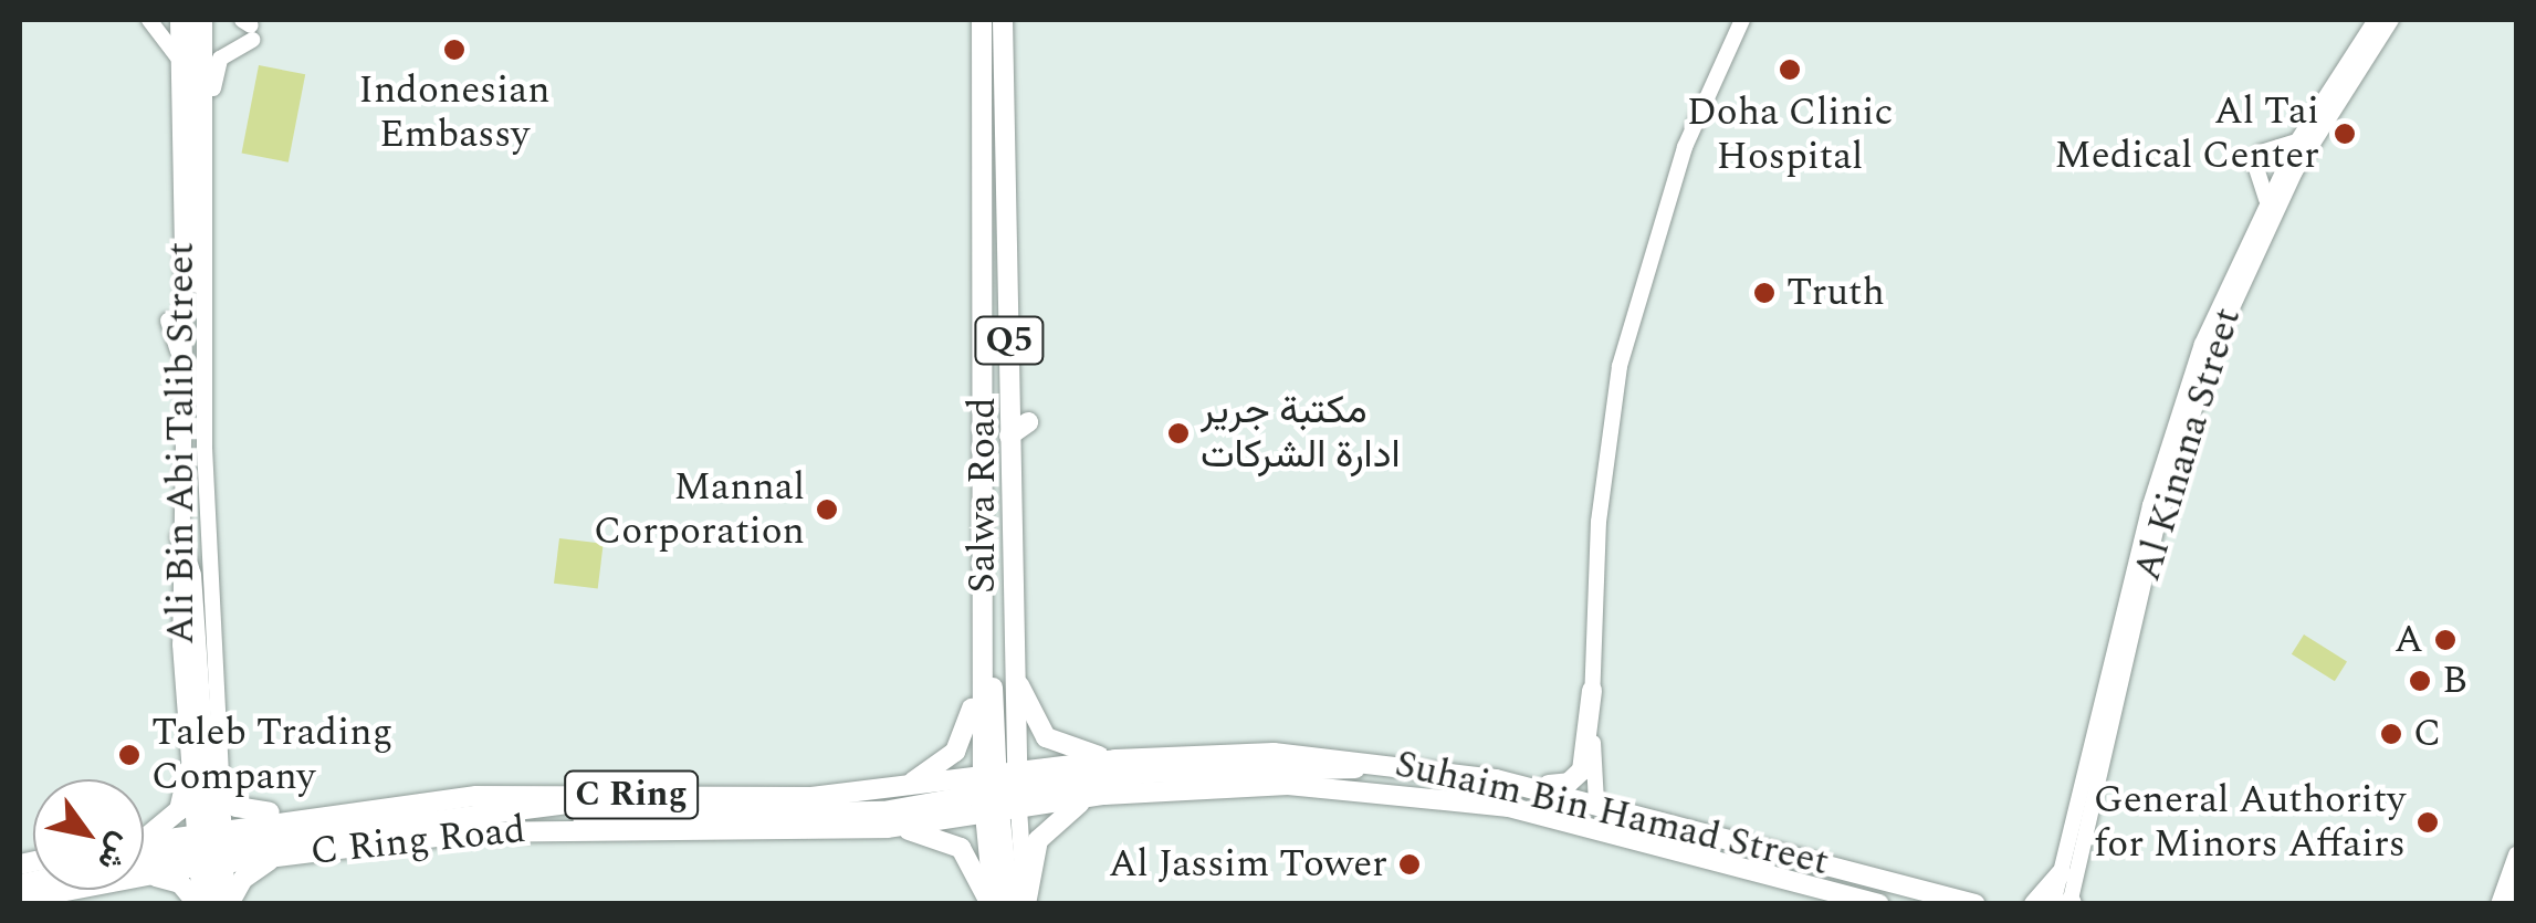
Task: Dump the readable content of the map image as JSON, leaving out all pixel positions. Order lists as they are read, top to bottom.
{
  "streets": {
    "highway": [
      "Q5",
      "Salwa Road",
      "C Ring",
      "Suhaim Bin Hamad Street",
      "C Ring Road"
    ],
    "street": ["Ali Bin Abi Talib Street", "Al Kinana Street"]
  },
  "crossings": [
    ["Ali Bin Abi Talib Street", "C Ring Road"],
    ["Salwa Road", "Suhaim Bin Hamad Street"],
    ["Salwa Road", "C Ring Road"],
    ["Suhaim Bin Hamad Street", "C Ring Road"]
  ],
  "places": [
    "Indonesian Embassy",
    "Doha Clinic Hospital",
    "Al Tai Medical Center",
    "Truth",
    "مكتبة جرير ادارة الشركات",
    "Mannal Corporation",
    "A",
    "B",
    "C",
    "Taleb Trading Company",
    "General Authority for Minors Affairs",
    "Al Jassim Tower"
  ],
  "north": "bottom right"
}
